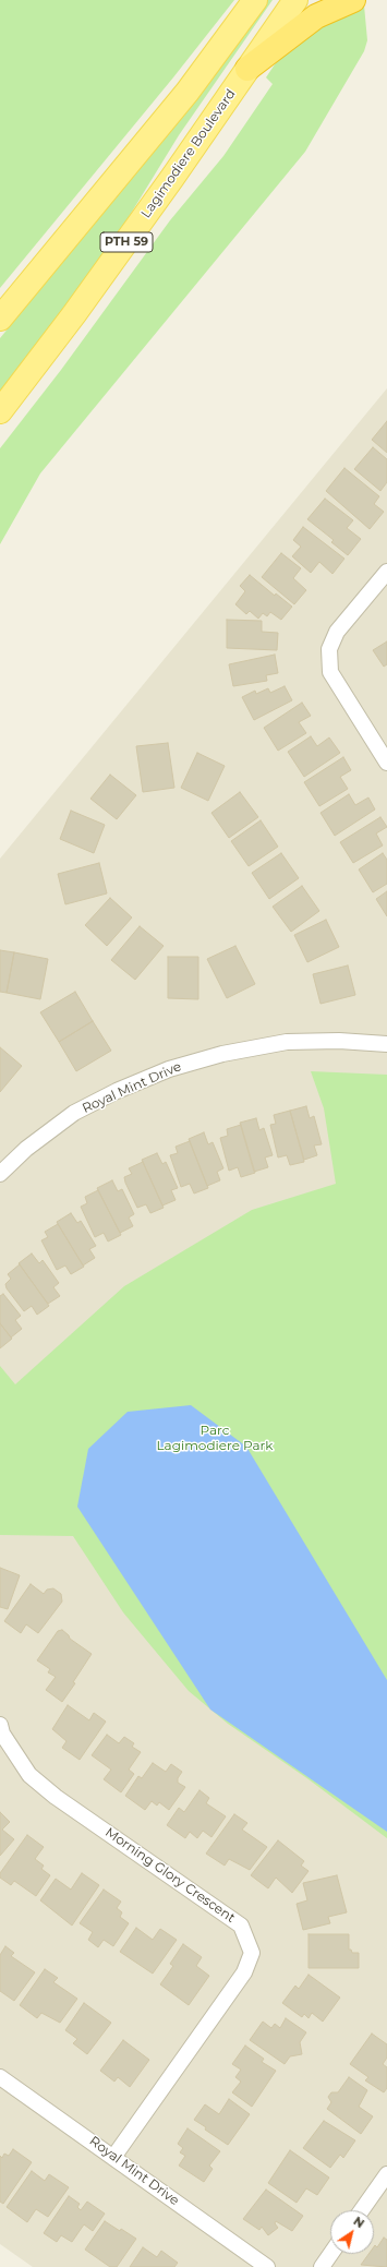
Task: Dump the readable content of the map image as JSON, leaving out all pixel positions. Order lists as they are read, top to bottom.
{
  "streets": {
    "main road": ["Lagimodiere Boulevard", "PTH 59"],
    "street": ["Royal Mint Drive", "Morning Glory Crescent"]
  },
  "crossings": [
    ["Royal Mint Drive", "Morning Glory Crescent"]
  ],
  "parks": ["Parc Lagimodiere Park"],
  "north": "top right"
}
